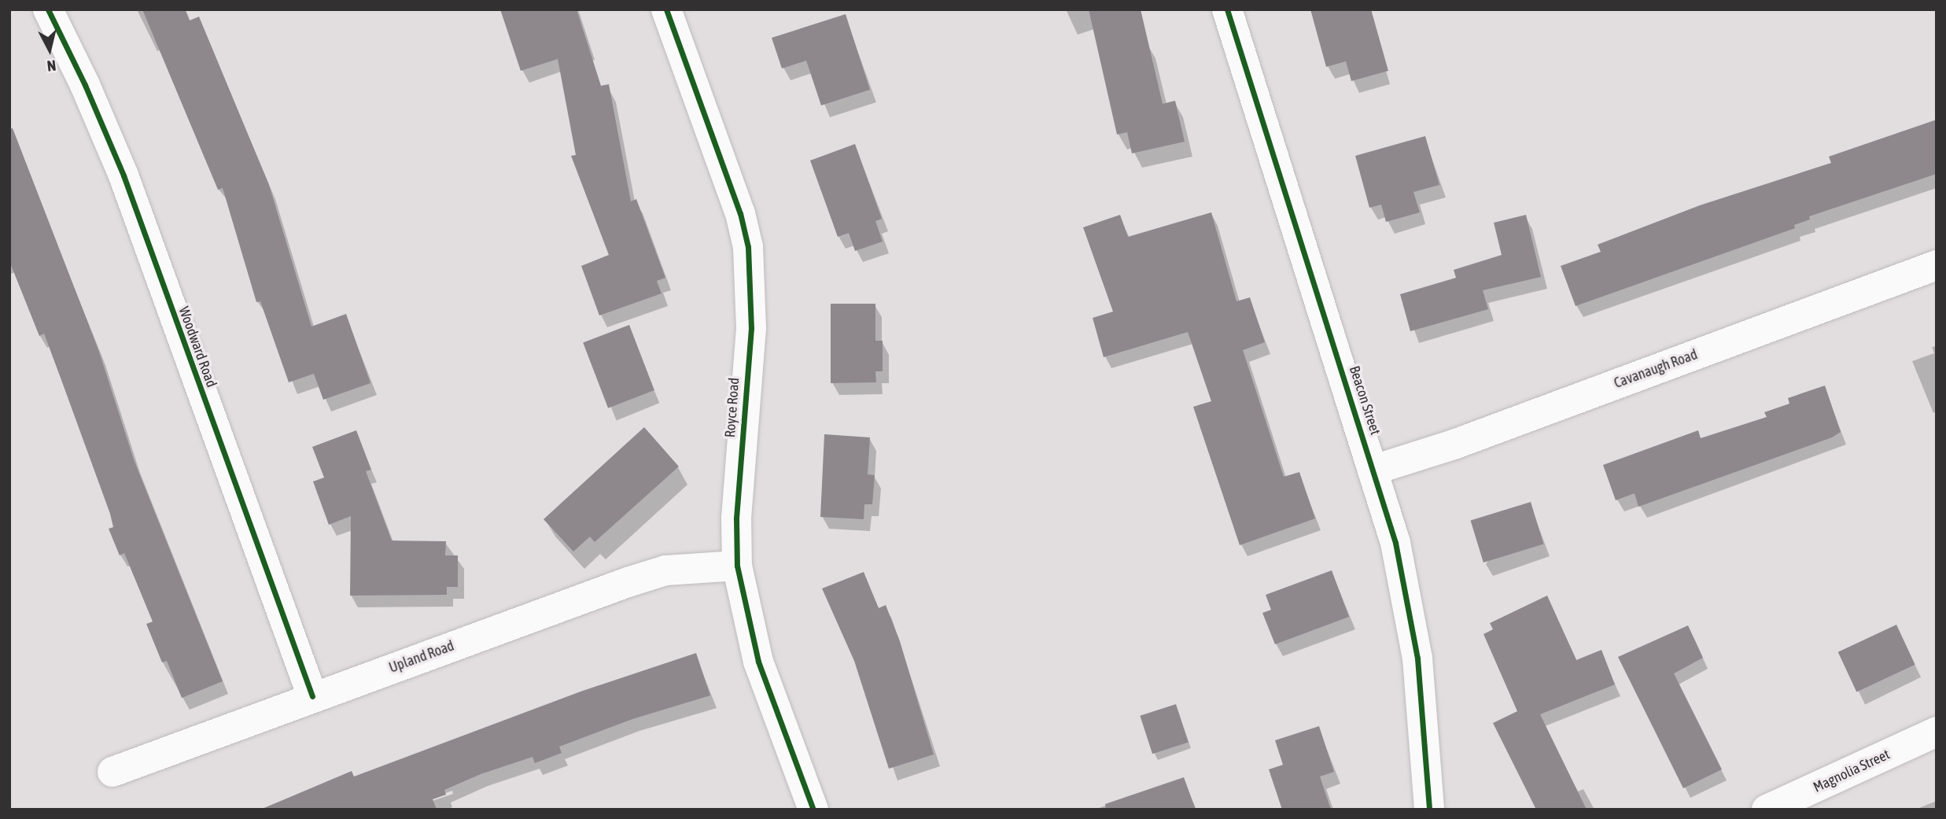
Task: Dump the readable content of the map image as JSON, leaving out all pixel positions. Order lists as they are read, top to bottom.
{
  "streets": {
    "street": [
      "Woodward Road",
      "Cavanaugh Road",
      "Beacon Street",
      "Royce Road",
      "Upland Road",
      "Magnolia Street"
    ]
  },
  "crossings": [
    ["Woodward Road", "Upland Road"],
    ["Cavanaugh Road", "Beacon Street"],
    ["Royce Road", "Upland Road"]
  ],
  "north": "bottom"
}
